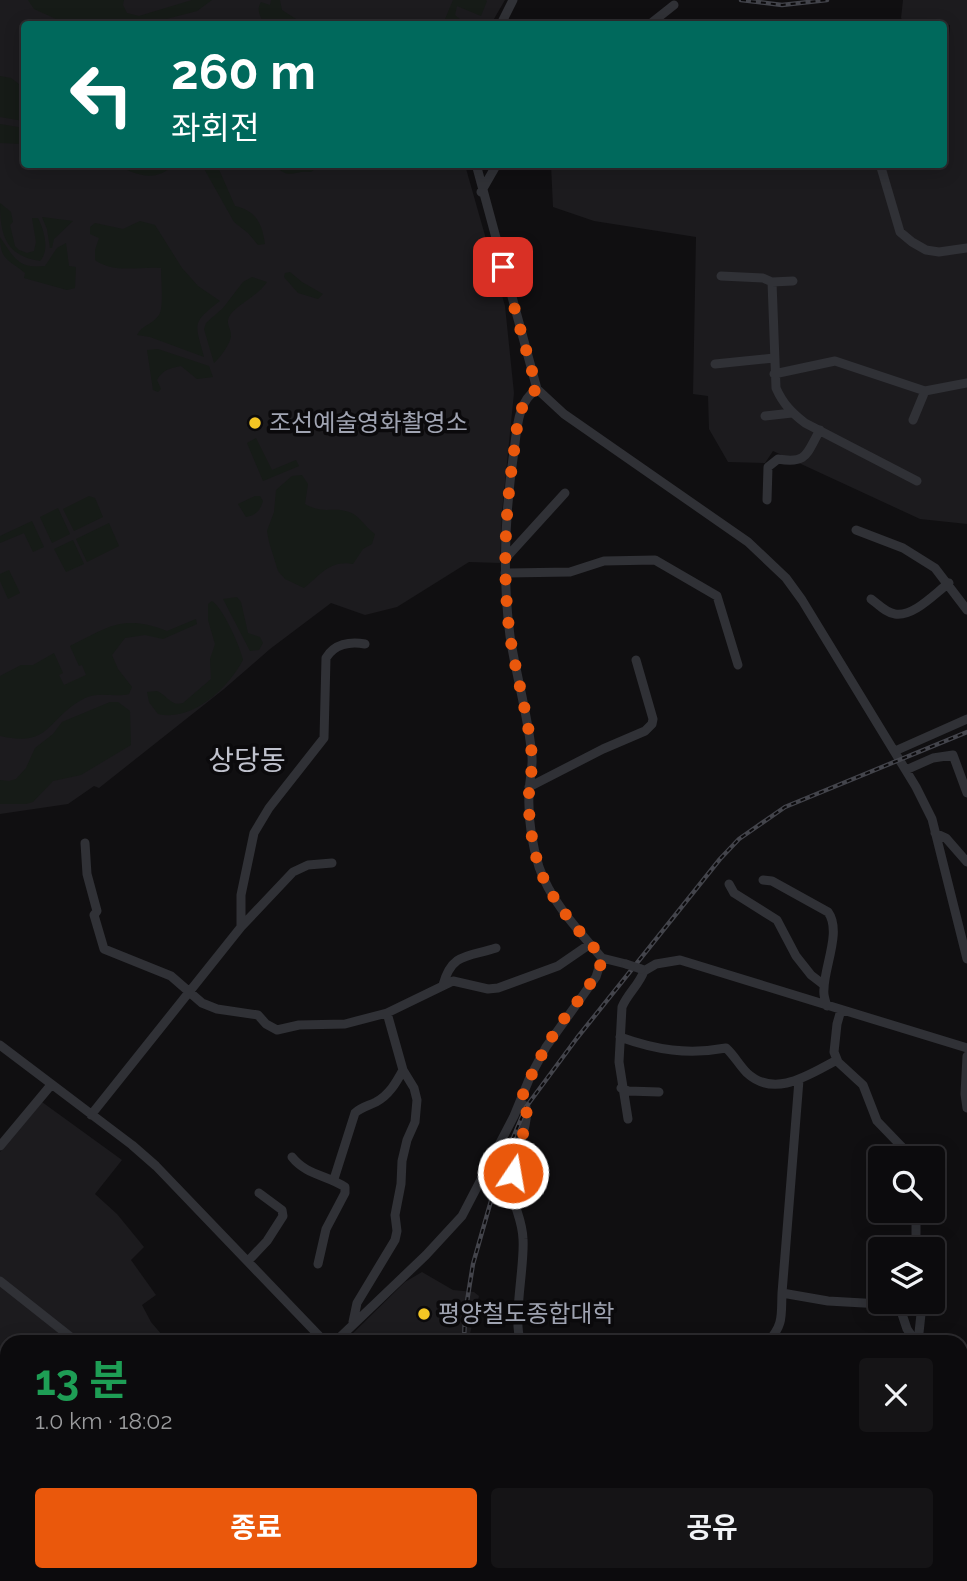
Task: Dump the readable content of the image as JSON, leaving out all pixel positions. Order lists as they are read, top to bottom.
{
  "districts": ["상당동"],
  "places": ["조선예술영화촬영소", "평양철도종합대학"],
  "page": {
    "turn": ["260 m", "좌회전"],
    "heading": ["13 분", "1.0 km · 18:02"],
    "buttons": ["종료", "공유"]
  }
}
